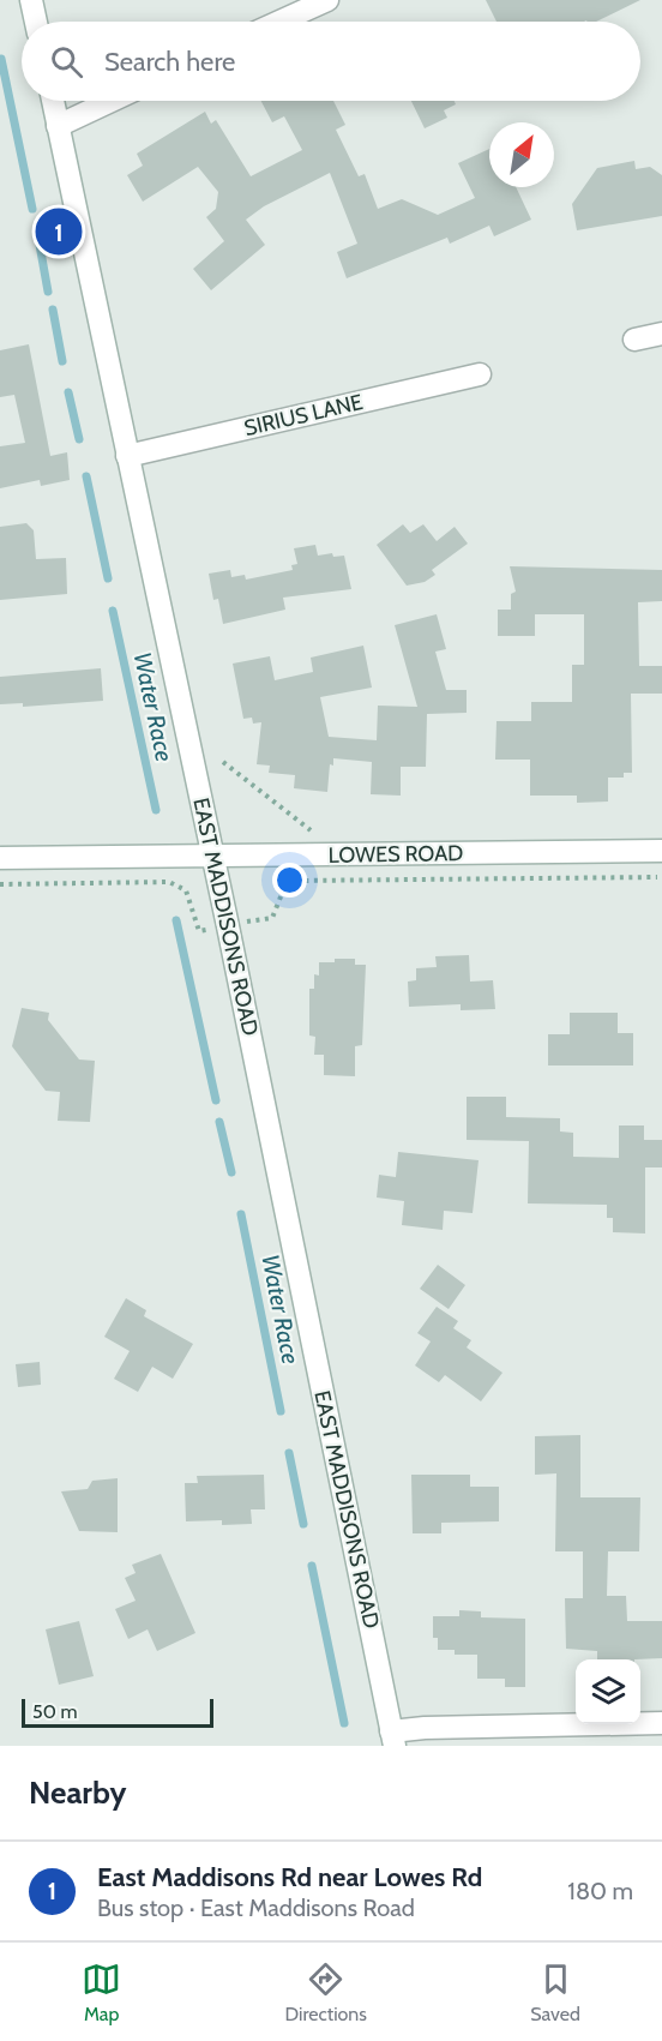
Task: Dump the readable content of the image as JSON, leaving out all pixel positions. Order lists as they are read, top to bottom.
{
  "streets": {
    "street": ["SIRIUS LANE", "LOWES ROAD", "EAST MADDISONS ROAD"]
  },
  "crossings": [
    ["SIRIUS LANE", "EAST MADDISONS ROAD"],
    ["LOWES ROAD", "EAST MADDISONS ROAD"]
  ],
  "water": ["Water Race"],
  "scale_bar": "50 m",
  "north": "top right",
  "page": {
    "search": "Search here",
    "pins": "1",
    "scale": "50 m",
    "heading": "Nearby",
    "list": [
      {
        "mark": "1",
        "name": "East Maddisons Rd near Lowes Rd",
        "note": "Bus stop · East Maddisons Road",
        "value": "180 m"
      }
    ],
    "nav": ["Map", "Directions", "Saved"]
  }
}
